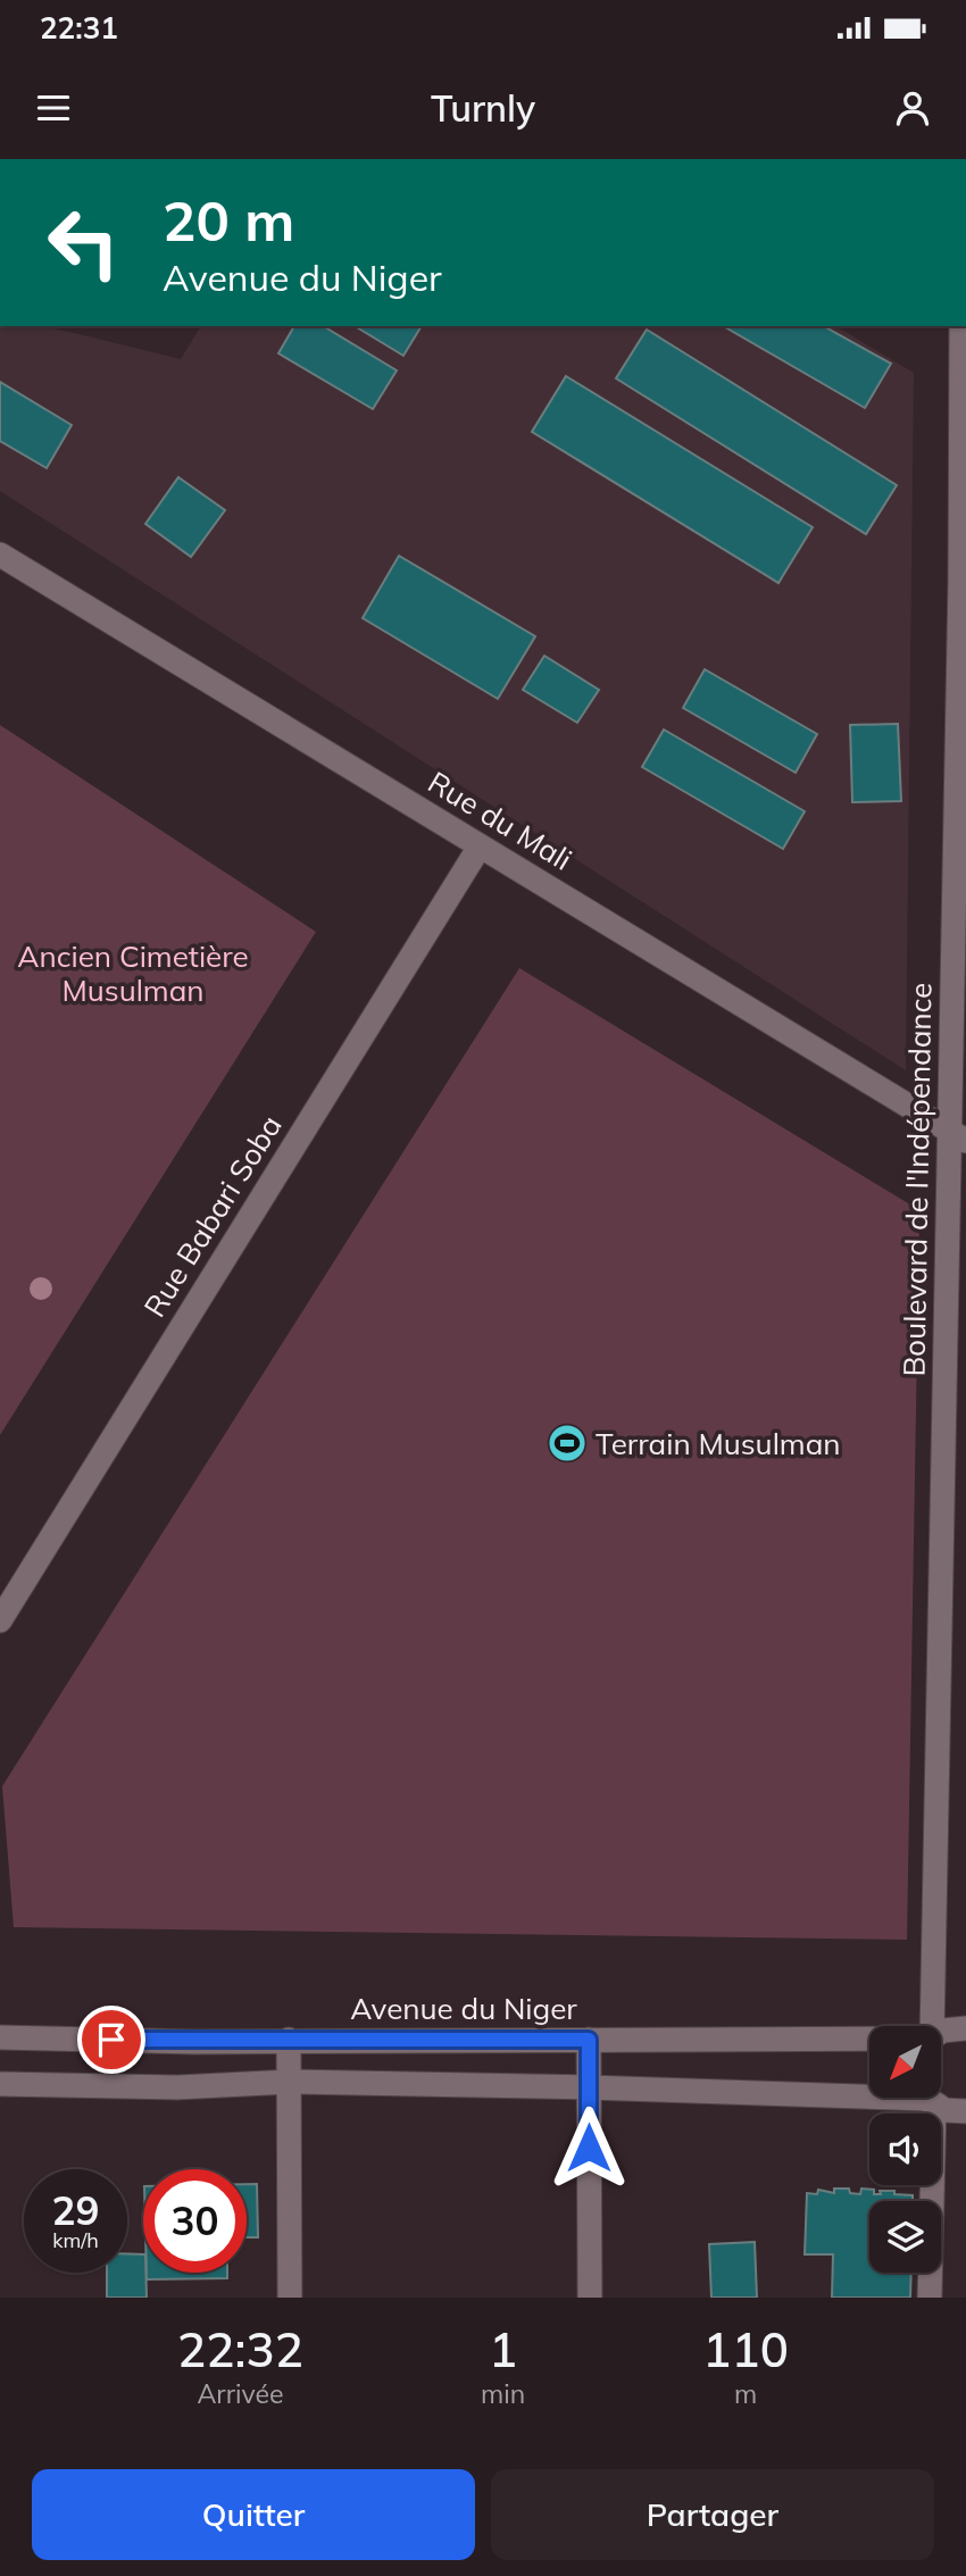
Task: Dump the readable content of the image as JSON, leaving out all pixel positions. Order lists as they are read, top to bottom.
{
  "streets": {
    "main road": [
      "Rue du Mali",
      "Boulevard de l'Indépendance",
      "Rue Babari Soba",
      "Avenue du Niger"
    ]
  },
  "crossings": [
    ["Rue du Mali", "Boulevard de l'Indépendance"],
    ["Rue du Mali", "Rue Babari Soba"]
  ],
  "parks": ["Ancien Cimetière Musulman"],
  "places": {
    "sports": ["Terrain Musulman"]
  },
  "north": "bottom left",
  "page": {
    "status": "22:31",
    "header": "Turnly",
    "turn": ["20 m", "Avenue du Niger"],
    "speed": "29 km/h",
    "limit": "30",
    "eta": [
      "22:32",
      "Arrivée",
      "1",
      "min",
      "110",
      "m"
    ],
    "buttons": ["Quitter", "Partager"]
  }
}
